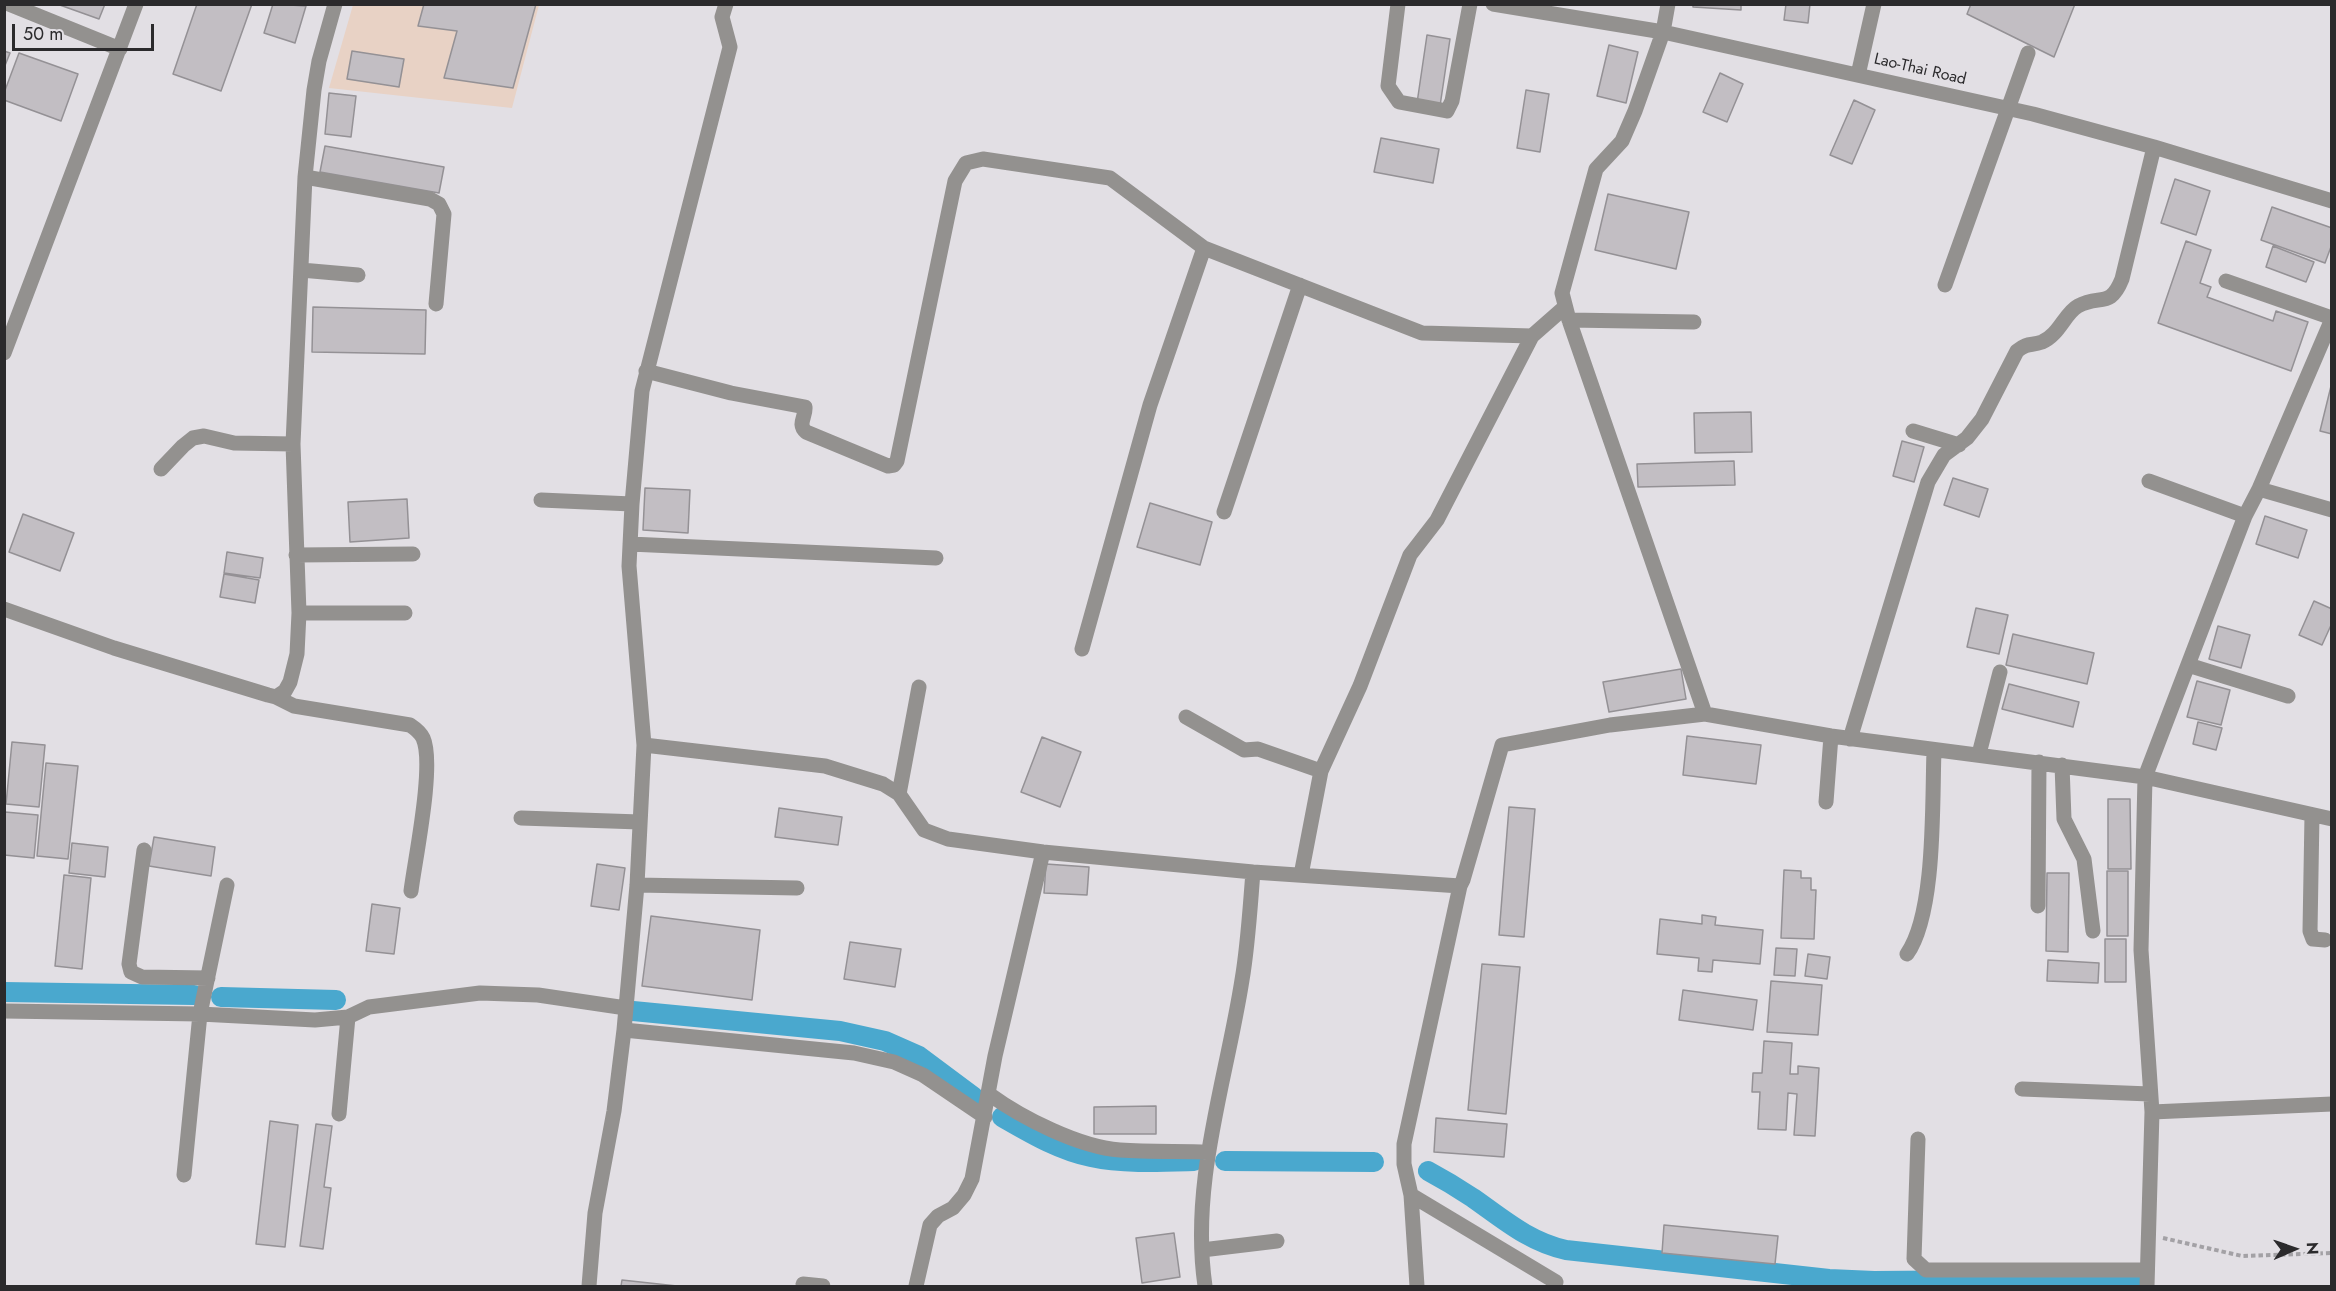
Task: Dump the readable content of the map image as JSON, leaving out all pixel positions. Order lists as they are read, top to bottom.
{
  "streets": {
    "street": ["Lao-Thai Road"]
  },
  "scale_bar": "50 m",
  "north": "right"
}
